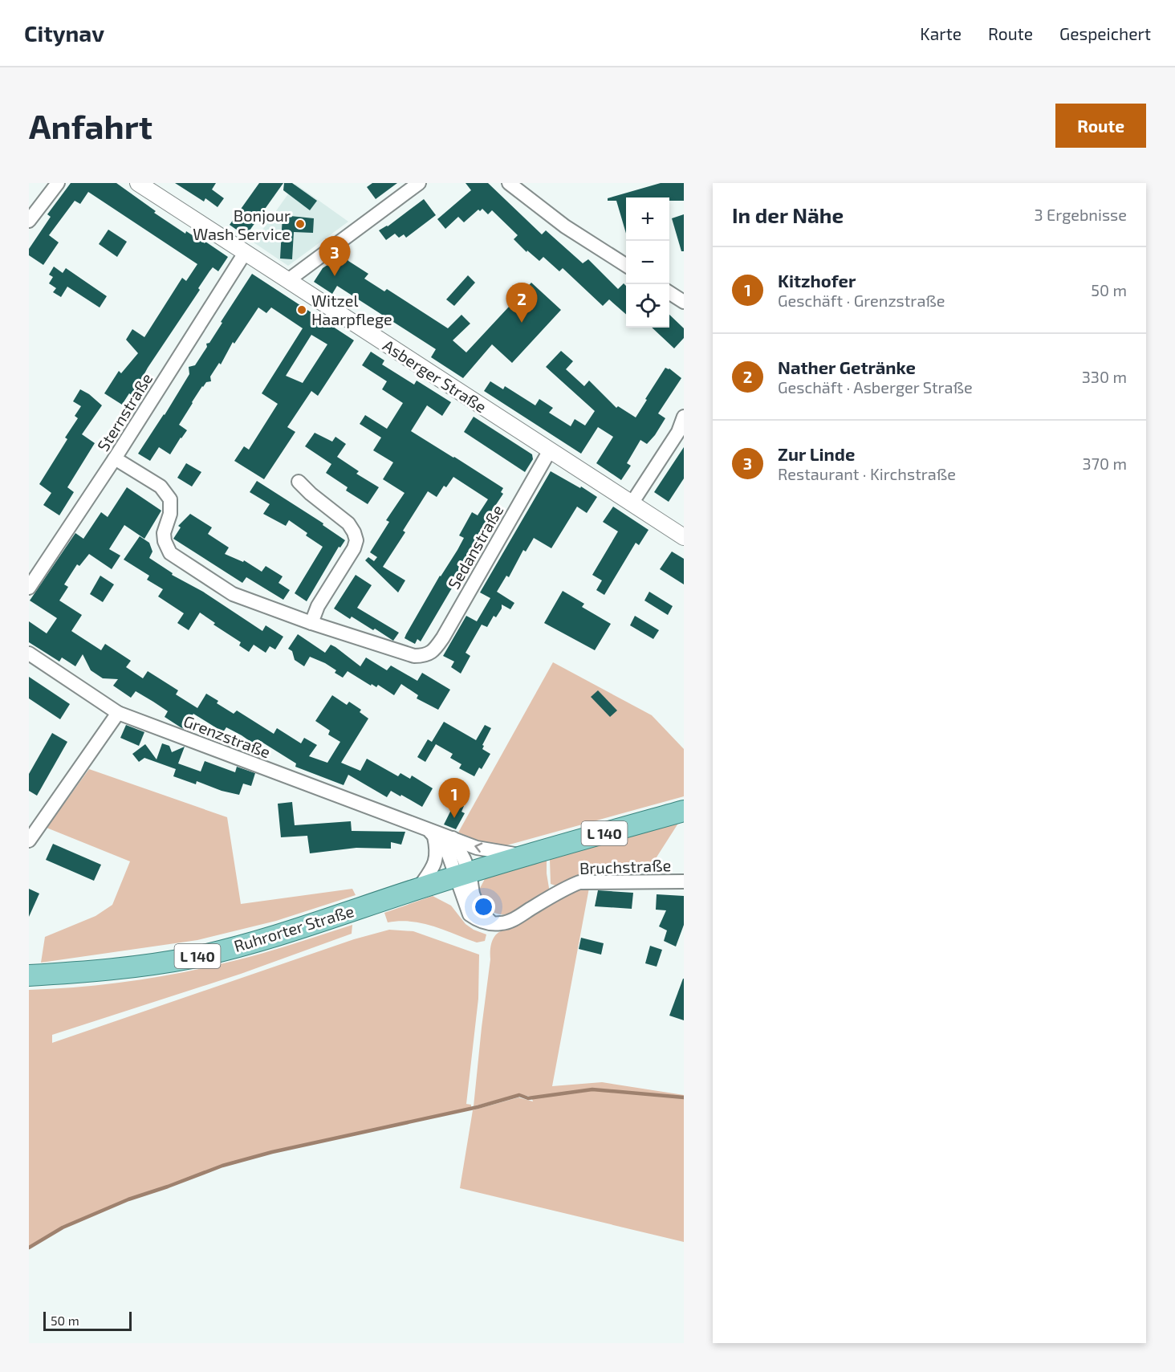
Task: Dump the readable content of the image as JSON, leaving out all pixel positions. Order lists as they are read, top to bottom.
{
  "streets": {
    "main road": ["L 140", "Ruhrorter Straße"],
    "street": [
      "Asberger Straße",
      "Sternstraße",
      "Sedanstraße",
      "Grenzstraße",
      "Bruchstraße"
    ]
  },
  "crossings": [
    ["Asberger Straße", "Sternstraße"],
    ["Asberger Straße", "Sedanstraße"],
    ["Grenzstraße", "L 140"],
    ["L 140", "Bruchstraße"],
    ["L 140", "Ruhrorter Straße"],
    ["Bruchstraße", "Ruhrorter Straße"]
  ],
  "places": ["Bonjour Wash Service", "Witzel Haarpflege"],
  "scale_bar": "50 m",
  "page": {
    "header": "Citynav",
    "nav": ["Karte", "Route", "Gespeichert"],
    "buttons": "Route",
    "title": "Anfahrt",
    "heading": ["In der Nähe", "3 Ergebnisse"],
    "map_buttons": ["+", "−"],
    "pins": ["3", "2", "1"],
    "list": [
      {
        "mark": "1",
        "name": "Kitzhofer",
        "note": "Geschäft · Grenzstraße",
        "value": "50 m"
      },
      {
        "mark": "2",
        "name": "Nather Getränke",
        "note": "Geschäft · Asberger Straße",
        "value": "330 m"
      },
      {
        "mark": "3",
        "name": "Zur Linde",
        "note": "Restaurant · Kirchstraße",
        "value": "370 m"
      }
    ],
    "scale": "50 m"
  }
}
